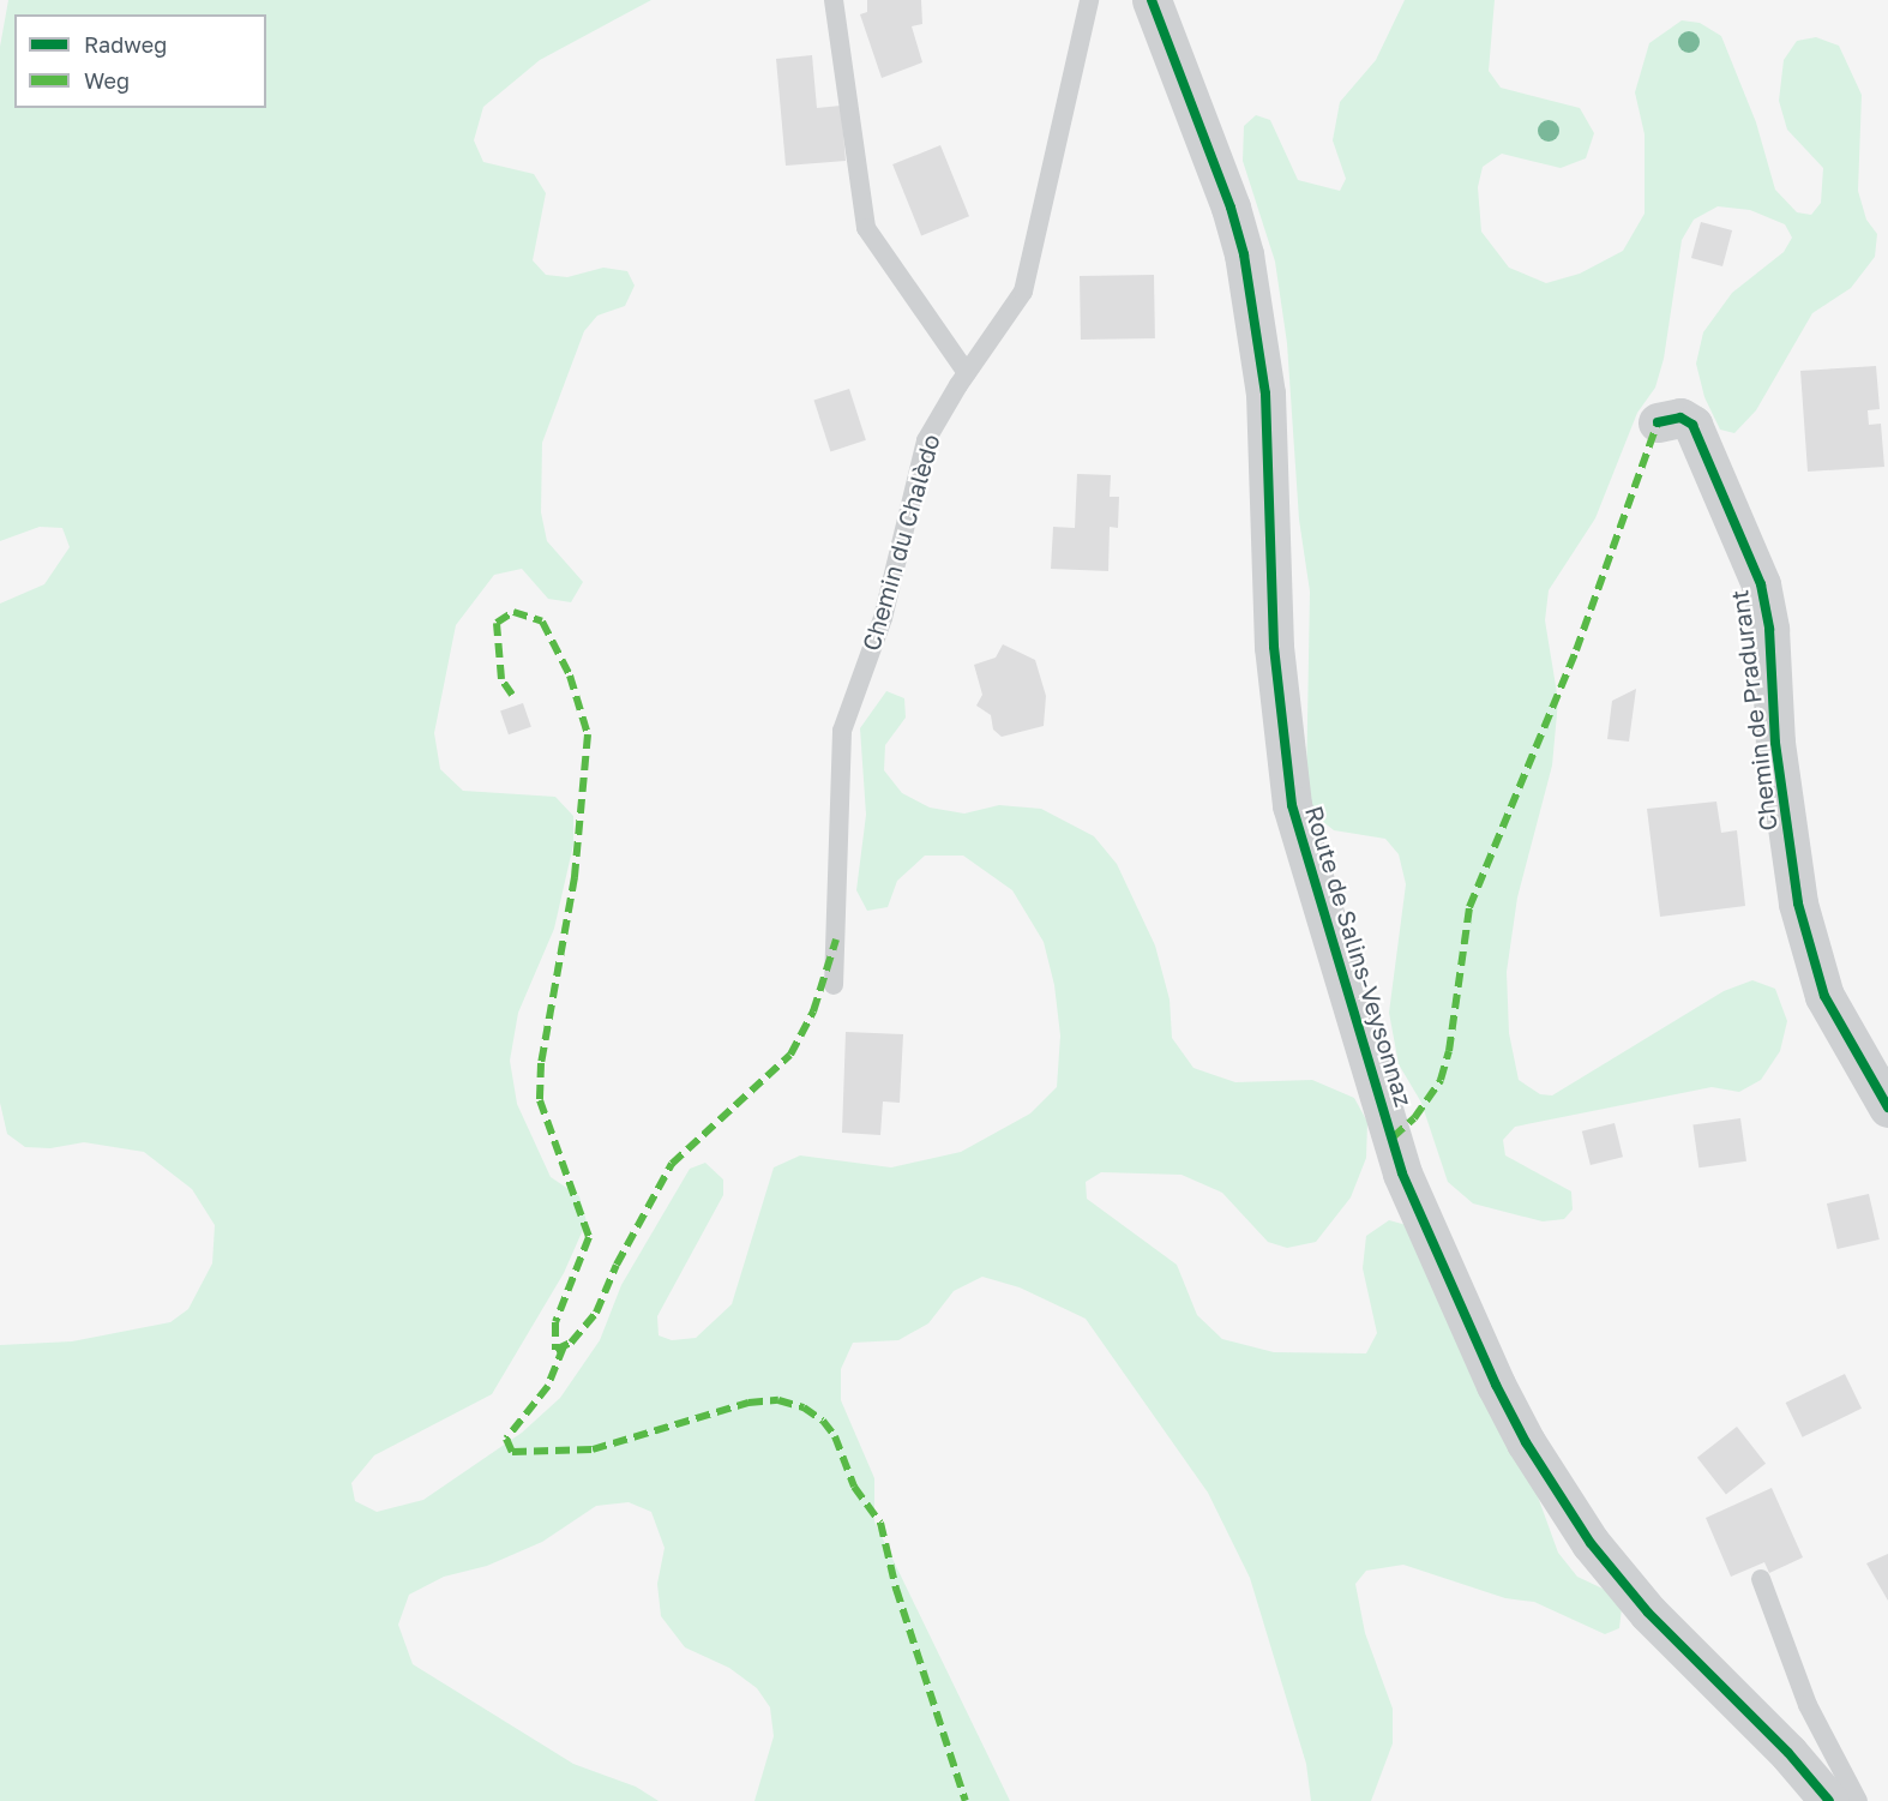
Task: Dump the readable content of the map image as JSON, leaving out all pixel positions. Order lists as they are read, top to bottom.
{
  "streets": {
    "street": ["Chemin de Pradurant", "Route de Salins-Veysonnaz"],
    "lane": ["Chemin du Chalèdo"]
  },
  "legend": ["Radweg", "Weg"]
}
